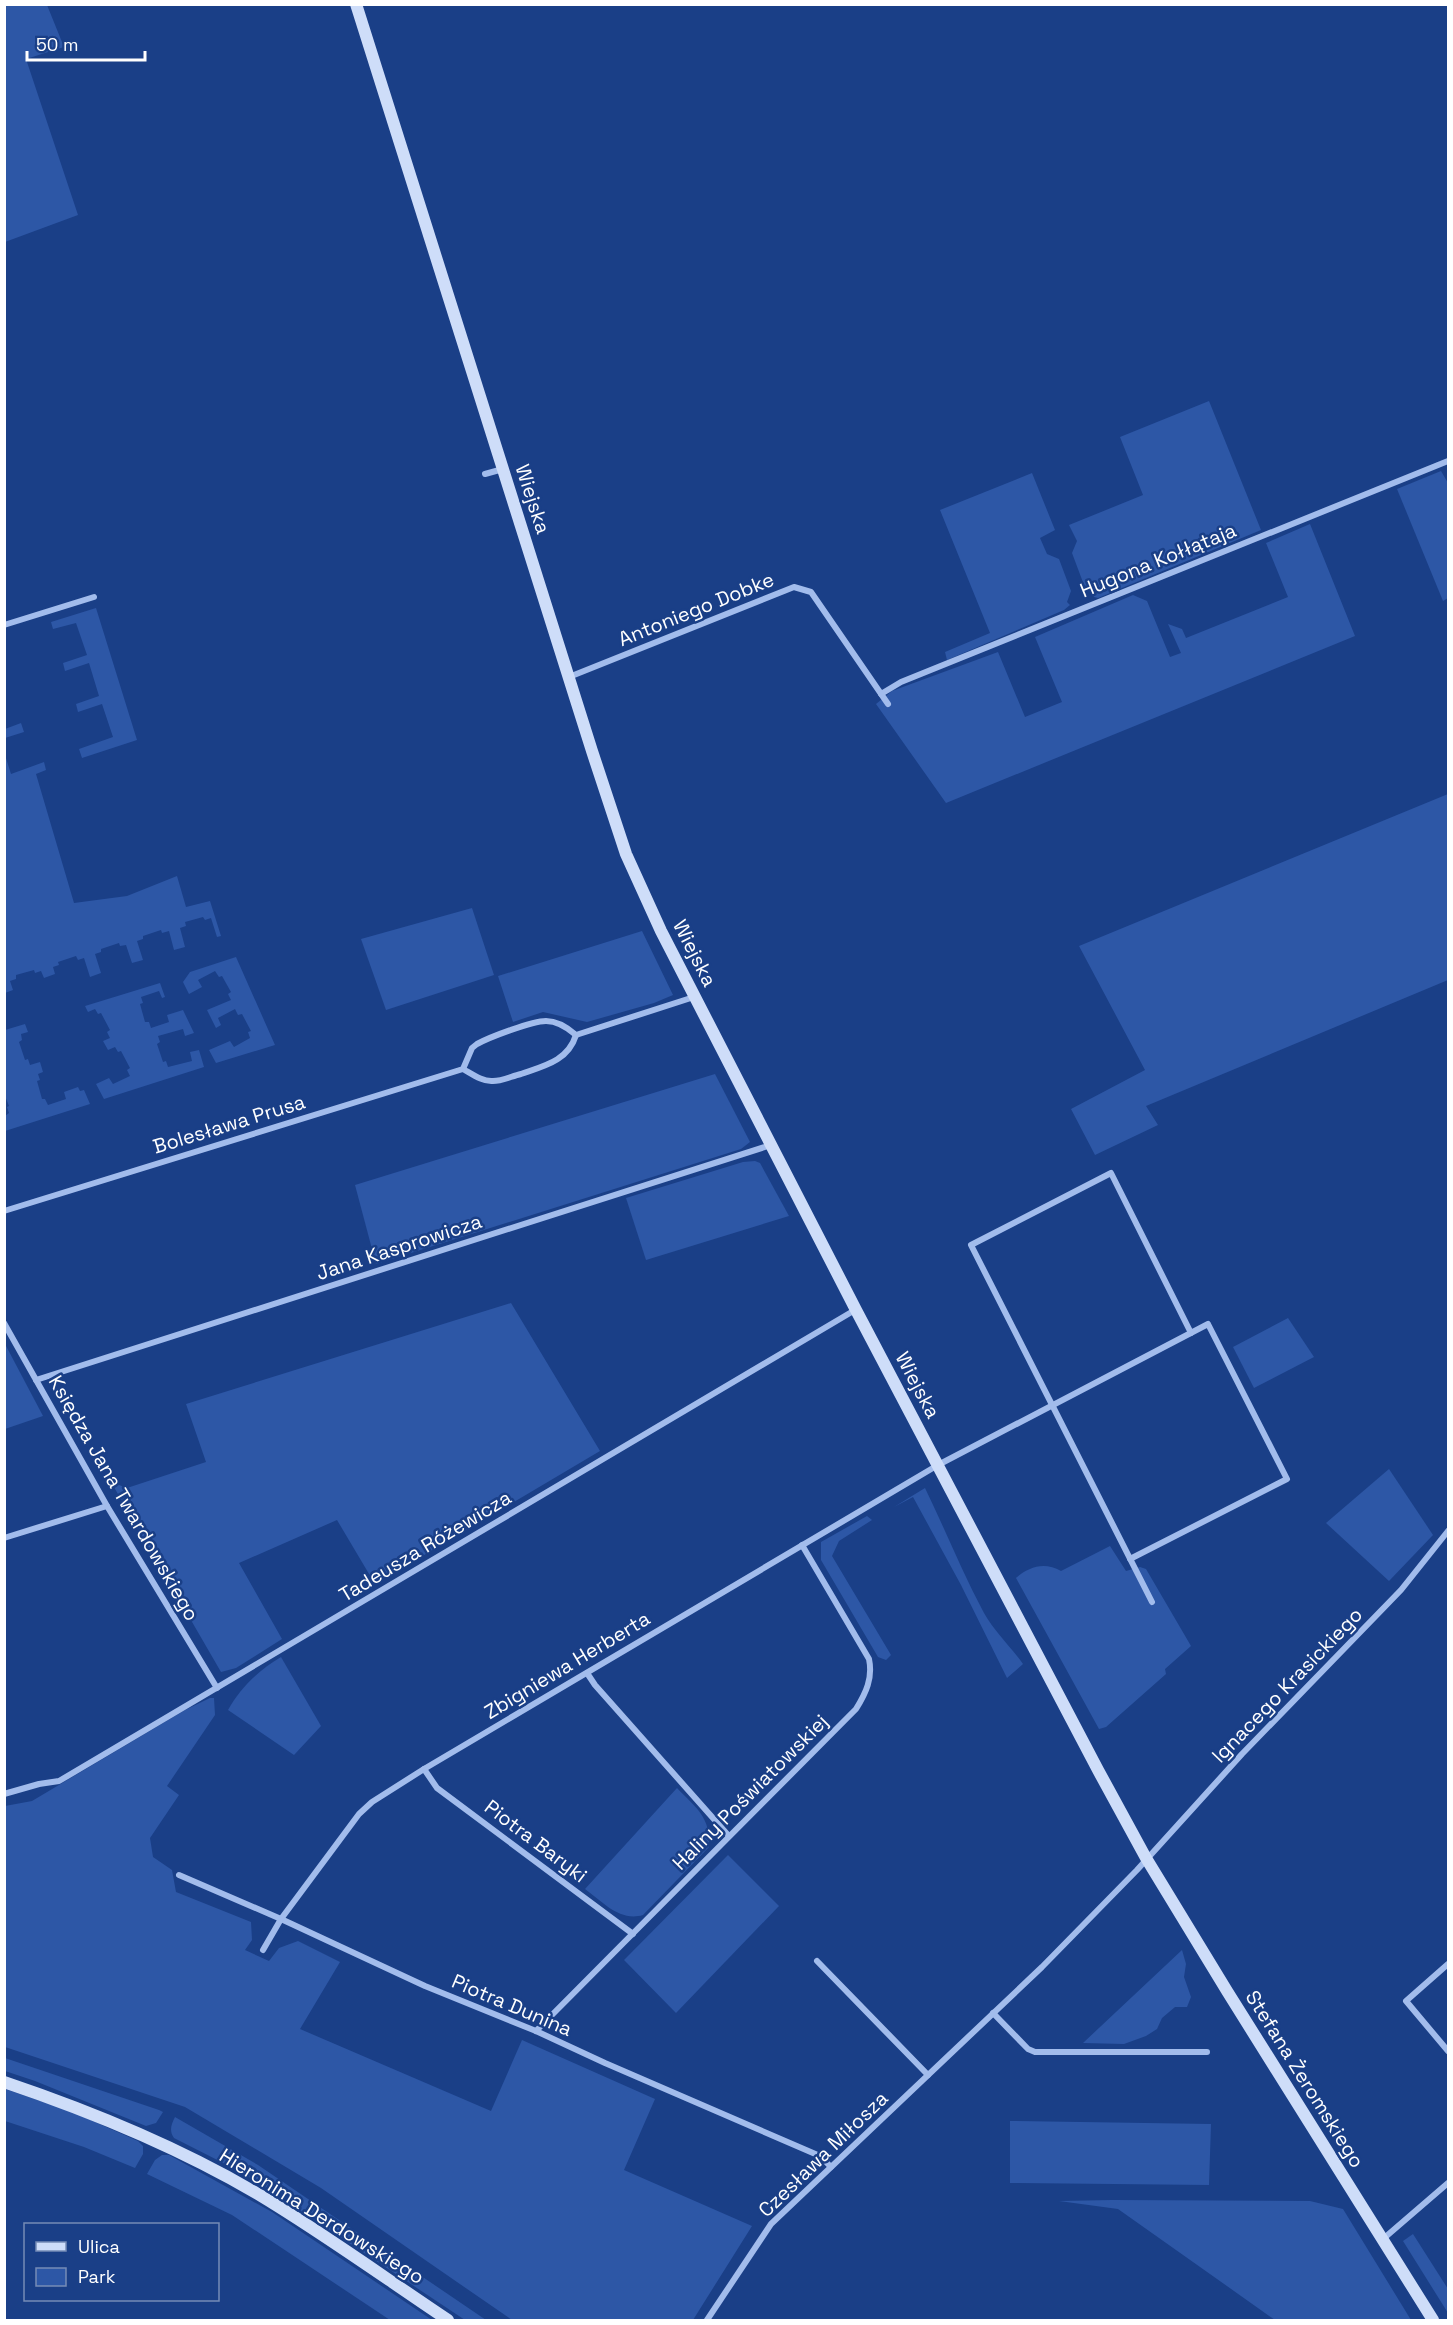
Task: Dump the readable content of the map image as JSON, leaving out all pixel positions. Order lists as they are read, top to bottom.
{
  "streets": {
    "street": [
      "Wiejska",
      "Hugona Kołłątaja",
      "Antoniego Dobke",
      "Bolesława Prusa",
      "Jana Kasprowicza",
      "Księdza Jana Twardowskiego",
      "Tadeusza Różewicza",
      "Zbigniewa Herberta",
      "Ignacego Krasickiego",
      "Haliny Poświatowskiej",
      "Piotra Baryki",
      "Piotra Dunina",
      "Stefana Żeromskiego",
      "Czesława Miłosza",
      "Hieronima Derdowskiego"
    ]
  },
  "crossings": [
    ["Wiejska", "Antoniego Dobke"],
    ["Wiejska", "Jana Kasprowicza"],
    ["Wiejska", "Tadeusza Różewicza"],
    ["Wiejska", "Zbigniewa Herberta"],
    ["Wiejska", "Ignacego Krasickiego"],
    ["Wiejska", "Stefana Żeromskiego"],
    ["Wiejska", "Czesława Miłosza"],
    ["Hugona Kołłątaja", "Antoniego Dobke"],
    ["Jana Kasprowicza", "Księdza Jana Twardowskiego"],
    ["Księdza Jana Twardowskiego", "Tadeusza Różewicza"],
    ["Zbigniewa Herberta", "Haliny Poświatowskiej"],
    ["Zbigniewa Herberta", "Piotra Baryki"],
    ["Zbigniewa Herberta", "Piotra Dunina"],
    ["Ignacego Krasickiego", "Stefana Żeromskiego"],
    ["Ignacego Krasickiego", "Czesława Miłosza"],
    ["Haliny Poświatowskiej", "Piotra Baryki"],
    ["Haliny Poświatowskiej", "Piotra Dunina"],
    ["Piotra Dunina", "Czesława Miłosza"],
    ["Stefana Żeromskiego", "Czesława Miłosza"]
  ],
  "legend": ["Ulica", "Park"],
  "scale_bar": "50 m"
}
